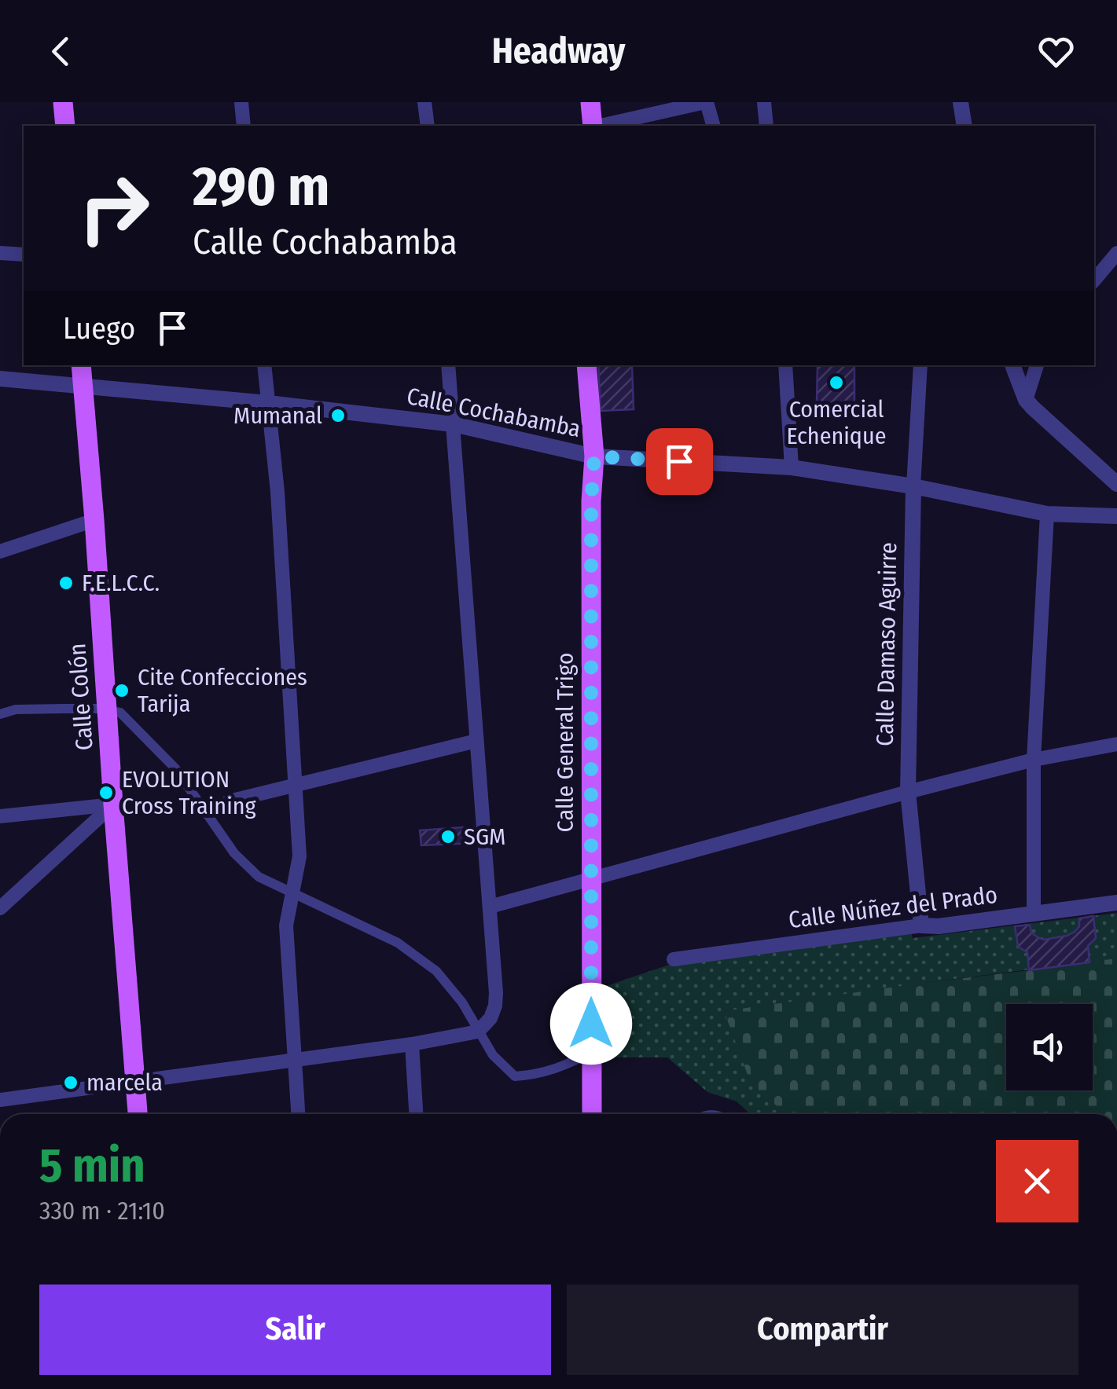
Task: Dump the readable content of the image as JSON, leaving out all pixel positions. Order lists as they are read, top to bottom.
{
  "streets": {
    "main road": ["Calle Colón", "Calle General Trigo"],
    "street": ["Calle Cochabamba", "Calle Damaso Aguirre", "Calle Núñez del Prado"]
  },
  "crossings": [
    ["Calle Cochabamba", "Calle Damaso Aguirre"],
    ["Calle Cochabamba", "Calle Colón"],
    ["Calle Cochabamba", "Calle General Trigo"],
    ["Calle Damaso Aguirre", "Calle Núñez del Prado"]
  ],
  "places": [
    "Comercial Echenique",
    "Mumanal",
    "F.E.L.C.C.",
    "Cite Confecciones Tarija",
    "EVOLUTION Cross Training",
    "SGM",
    "marcela"
  ],
  "page": {
    "header": "Headway",
    "turn": ["290 m", "Calle Cochabamba"],
    "then": "Luego",
    "heading": ["5 min", "330 m · 21:10"],
    "buttons": ["Salir", "Compartir"]
  }
}
